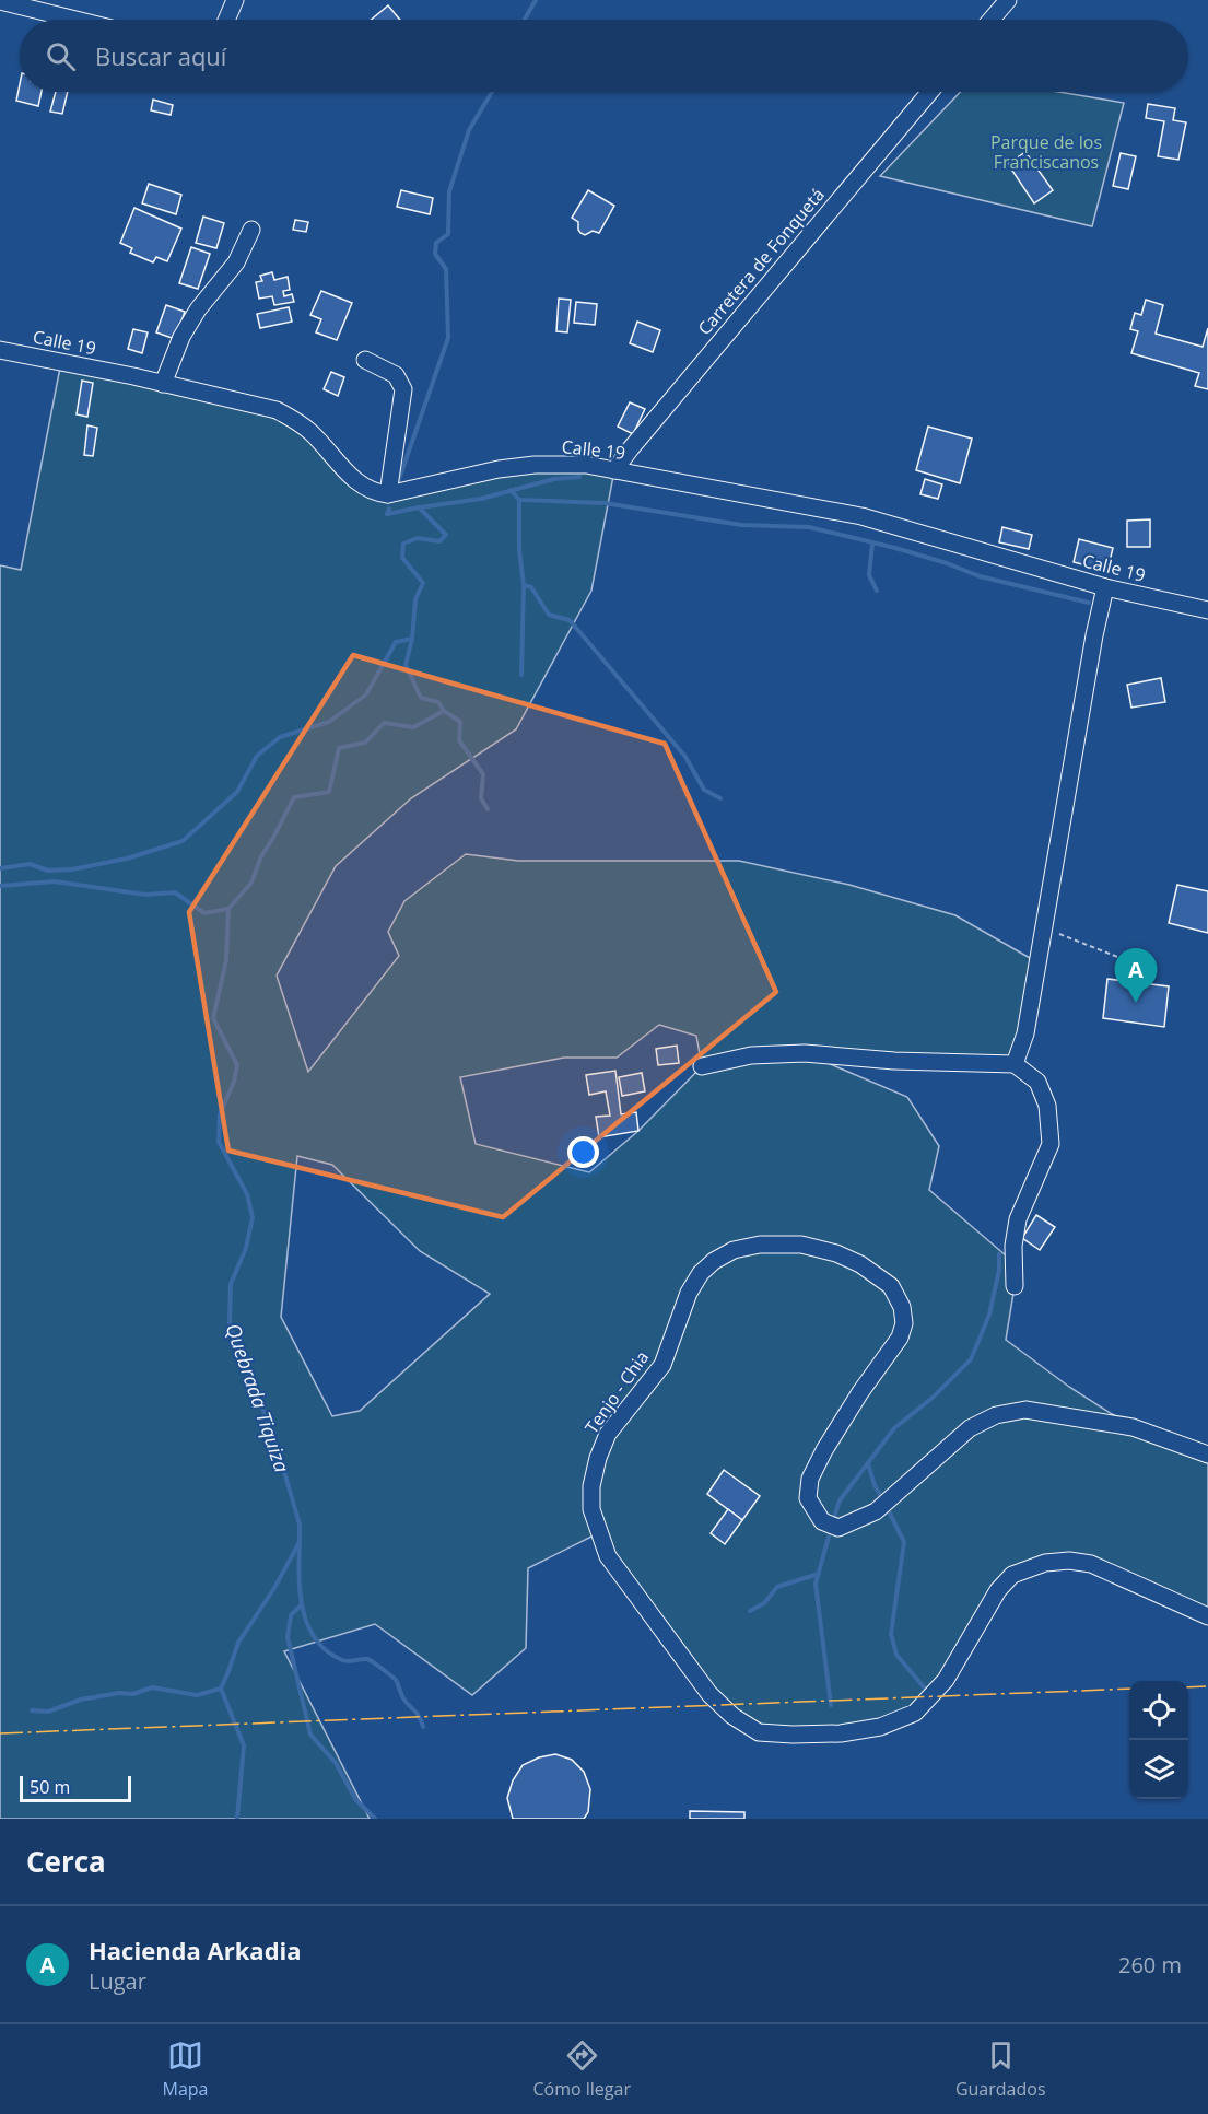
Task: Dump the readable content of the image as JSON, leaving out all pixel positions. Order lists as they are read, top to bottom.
{
  "streets": {
    "street": ["Carretera de Fonquetá", "Calle 19", "Tenjo - Chia"]
  },
  "crossings": [
    ["Carretera de Fonquetá", "Calle 19"]
  ],
  "water": ["Quebrada Tiquiza"],
  "parks": ["Parque de los Franciscanos"],
  "scale_bar": "50 m",
  "page": {
    "search": "Buscar aquí",
    "pins": "A",
    "scale": "50 m",
    "heading": "Cerca",
    "list": [
      {
        "mark": "A",
        "name": "Hacienda Arkadia",
        "note": "Lugar",
        "value": "260 m"
      }
    ],
    "nav": ["Mapa", "Cómo llegar", "Guardados"]
  }
}
